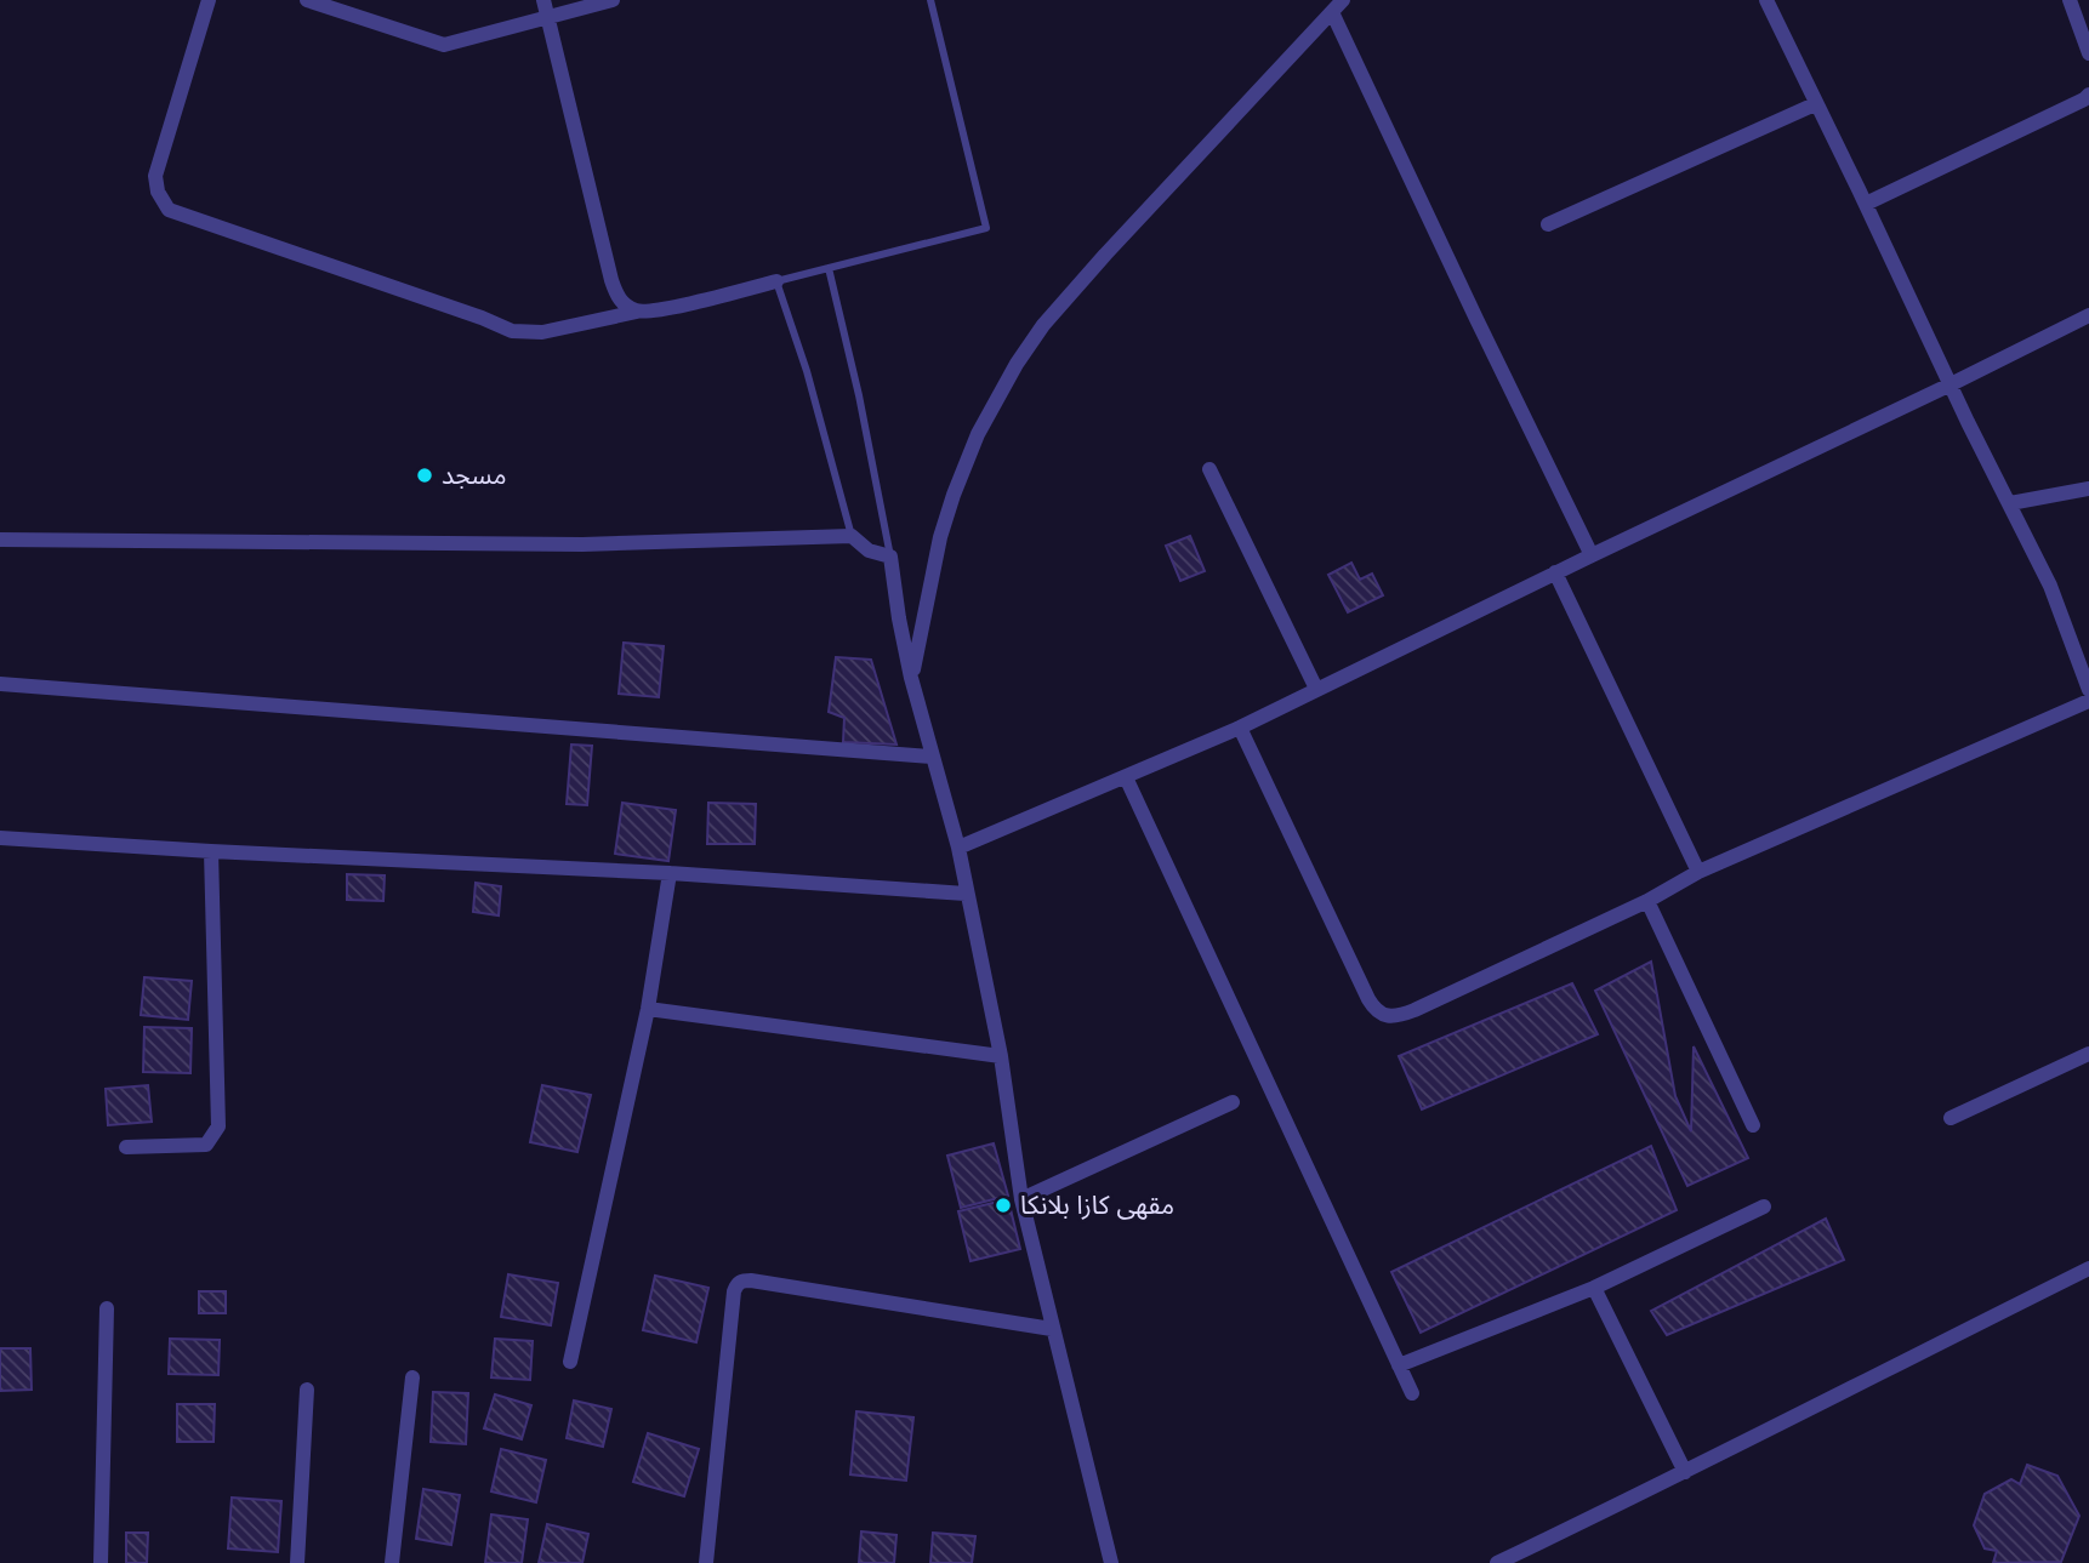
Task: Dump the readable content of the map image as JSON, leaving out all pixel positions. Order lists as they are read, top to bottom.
{
  "places": ["مسجد", "مقهى كازا بلانكا"]
}
